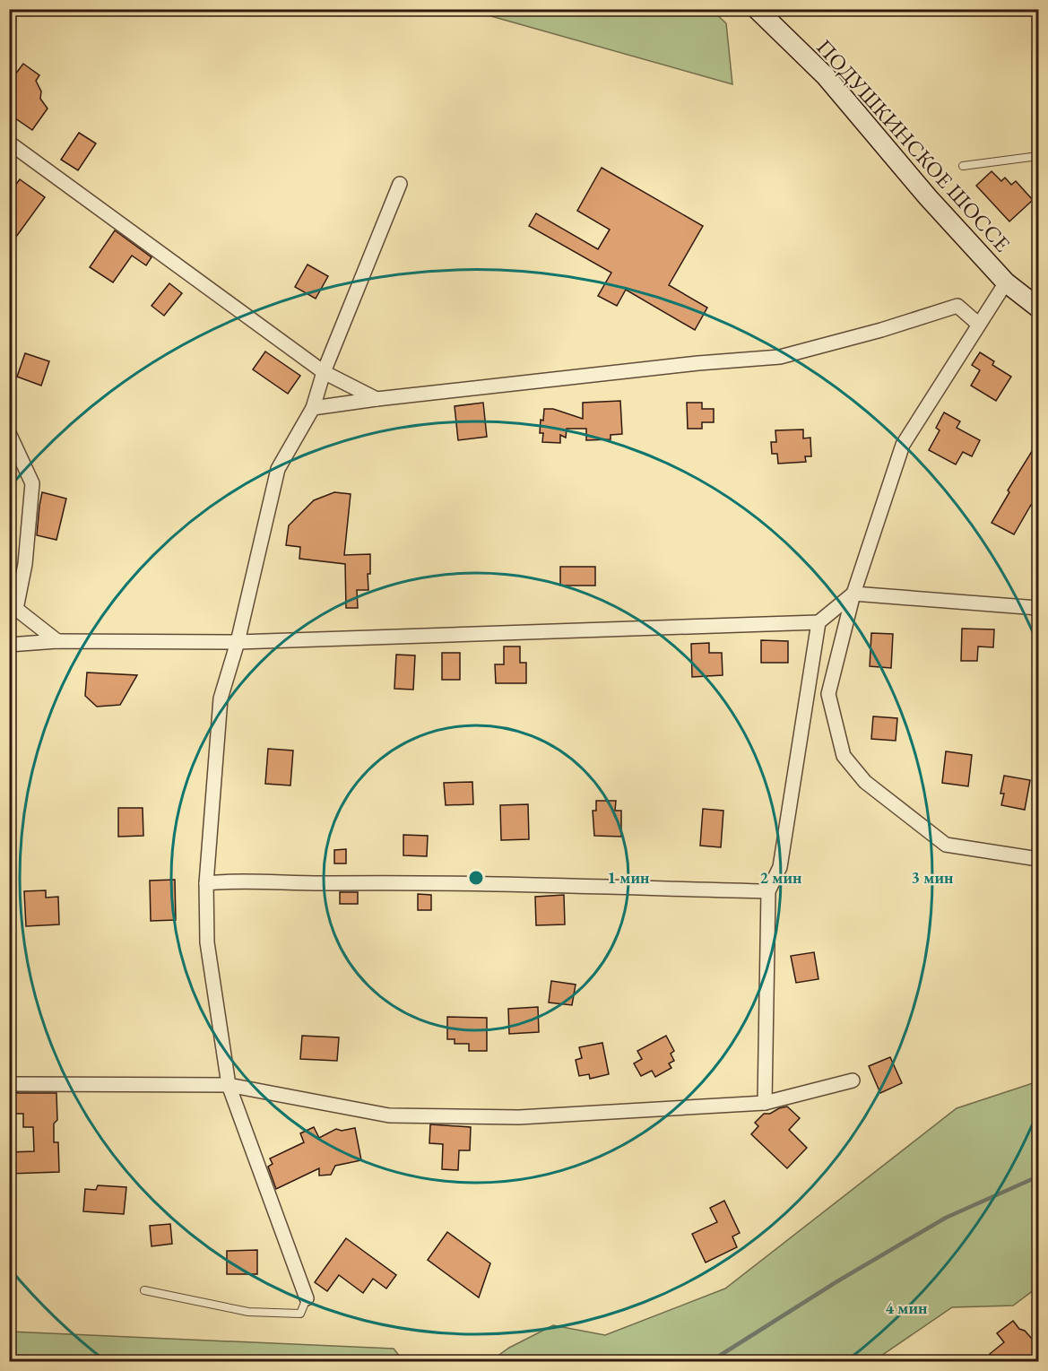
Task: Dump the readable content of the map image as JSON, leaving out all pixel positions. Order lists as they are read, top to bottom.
{
  "streets": {
    "main road": ["ПОДУШКИНСКОЕ ШОССЕ"]
  },
  "rings": [
    "1 мин",
    "2 мин",
    "3 мин",
    "4 мин"
  ]
}
